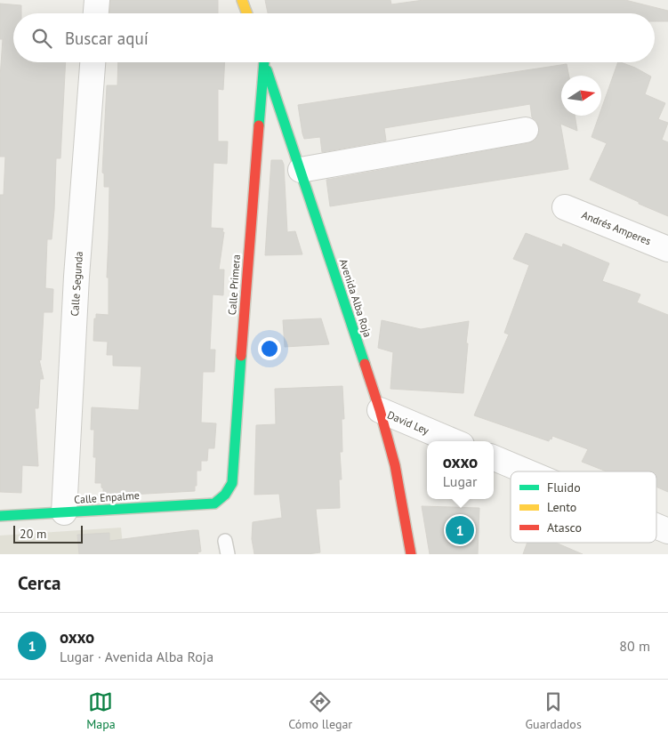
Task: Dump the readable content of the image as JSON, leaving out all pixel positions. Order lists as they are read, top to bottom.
{
  "streets": {
    "street": [
      "Andrés Amperes",
      "Calle Segunda",
      "Calle Primera",
      "Avenida Alba Roja",
      "David Ley",
      "Calle Enpalme"
    ]
  },
  "crossings": [
    ["Calle Segunda", "Calle Enpalme"],
    ["Calle Primera", "Calle Enpalme"],
    ["Avenida Alba Roja", "David Ley"]
  ],
  "legend": ["Fluido", "Lento", "Atasco"],
  "scale_bar": "20 m",
  "north": "right",
  "page": {
    "search": "Buscar aquí",
    "popup": ["oxxo", "Lugar"],
    "pins": "1",
    "scale": "20 m",
    "heading": "Cerca",
    "list": [
      {
        "mark": "1",
        "name": "oxxo",
        "note": "Lugar · Avenida Alba Roja",
        "value": "80 m"
      }
    ],
    "nav": ["Mapa", "Cómo llegar", "Guardados"]
  }
}
